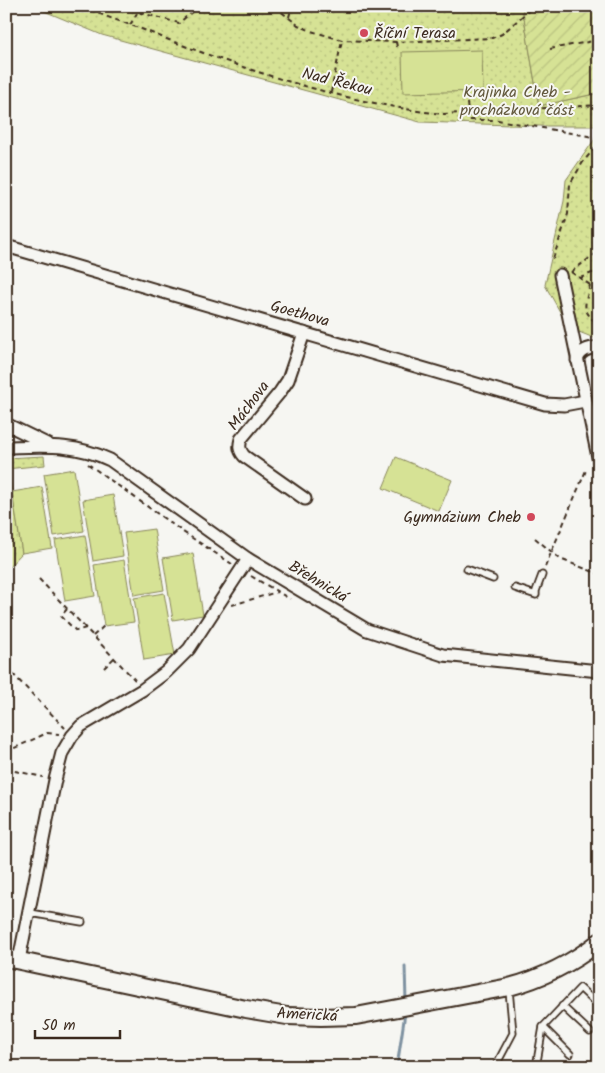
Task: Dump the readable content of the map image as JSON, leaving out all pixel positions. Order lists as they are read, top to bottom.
{
  "streets": {
    "street": [
      "Goethova",
      "Máchova",
      "Břehnická",
      "Americká"
    ],
    "path": ["Nad Řekou"]
  },
  "crossings": [
    ["Goethova", "Máchova"]
  ],
  "parks": ["Krajinka Cheb - procházková část"],
  "places": ["Říční Terasa", "Gymnázium Cheb"],
  "scale_bar": "50 m"
}
